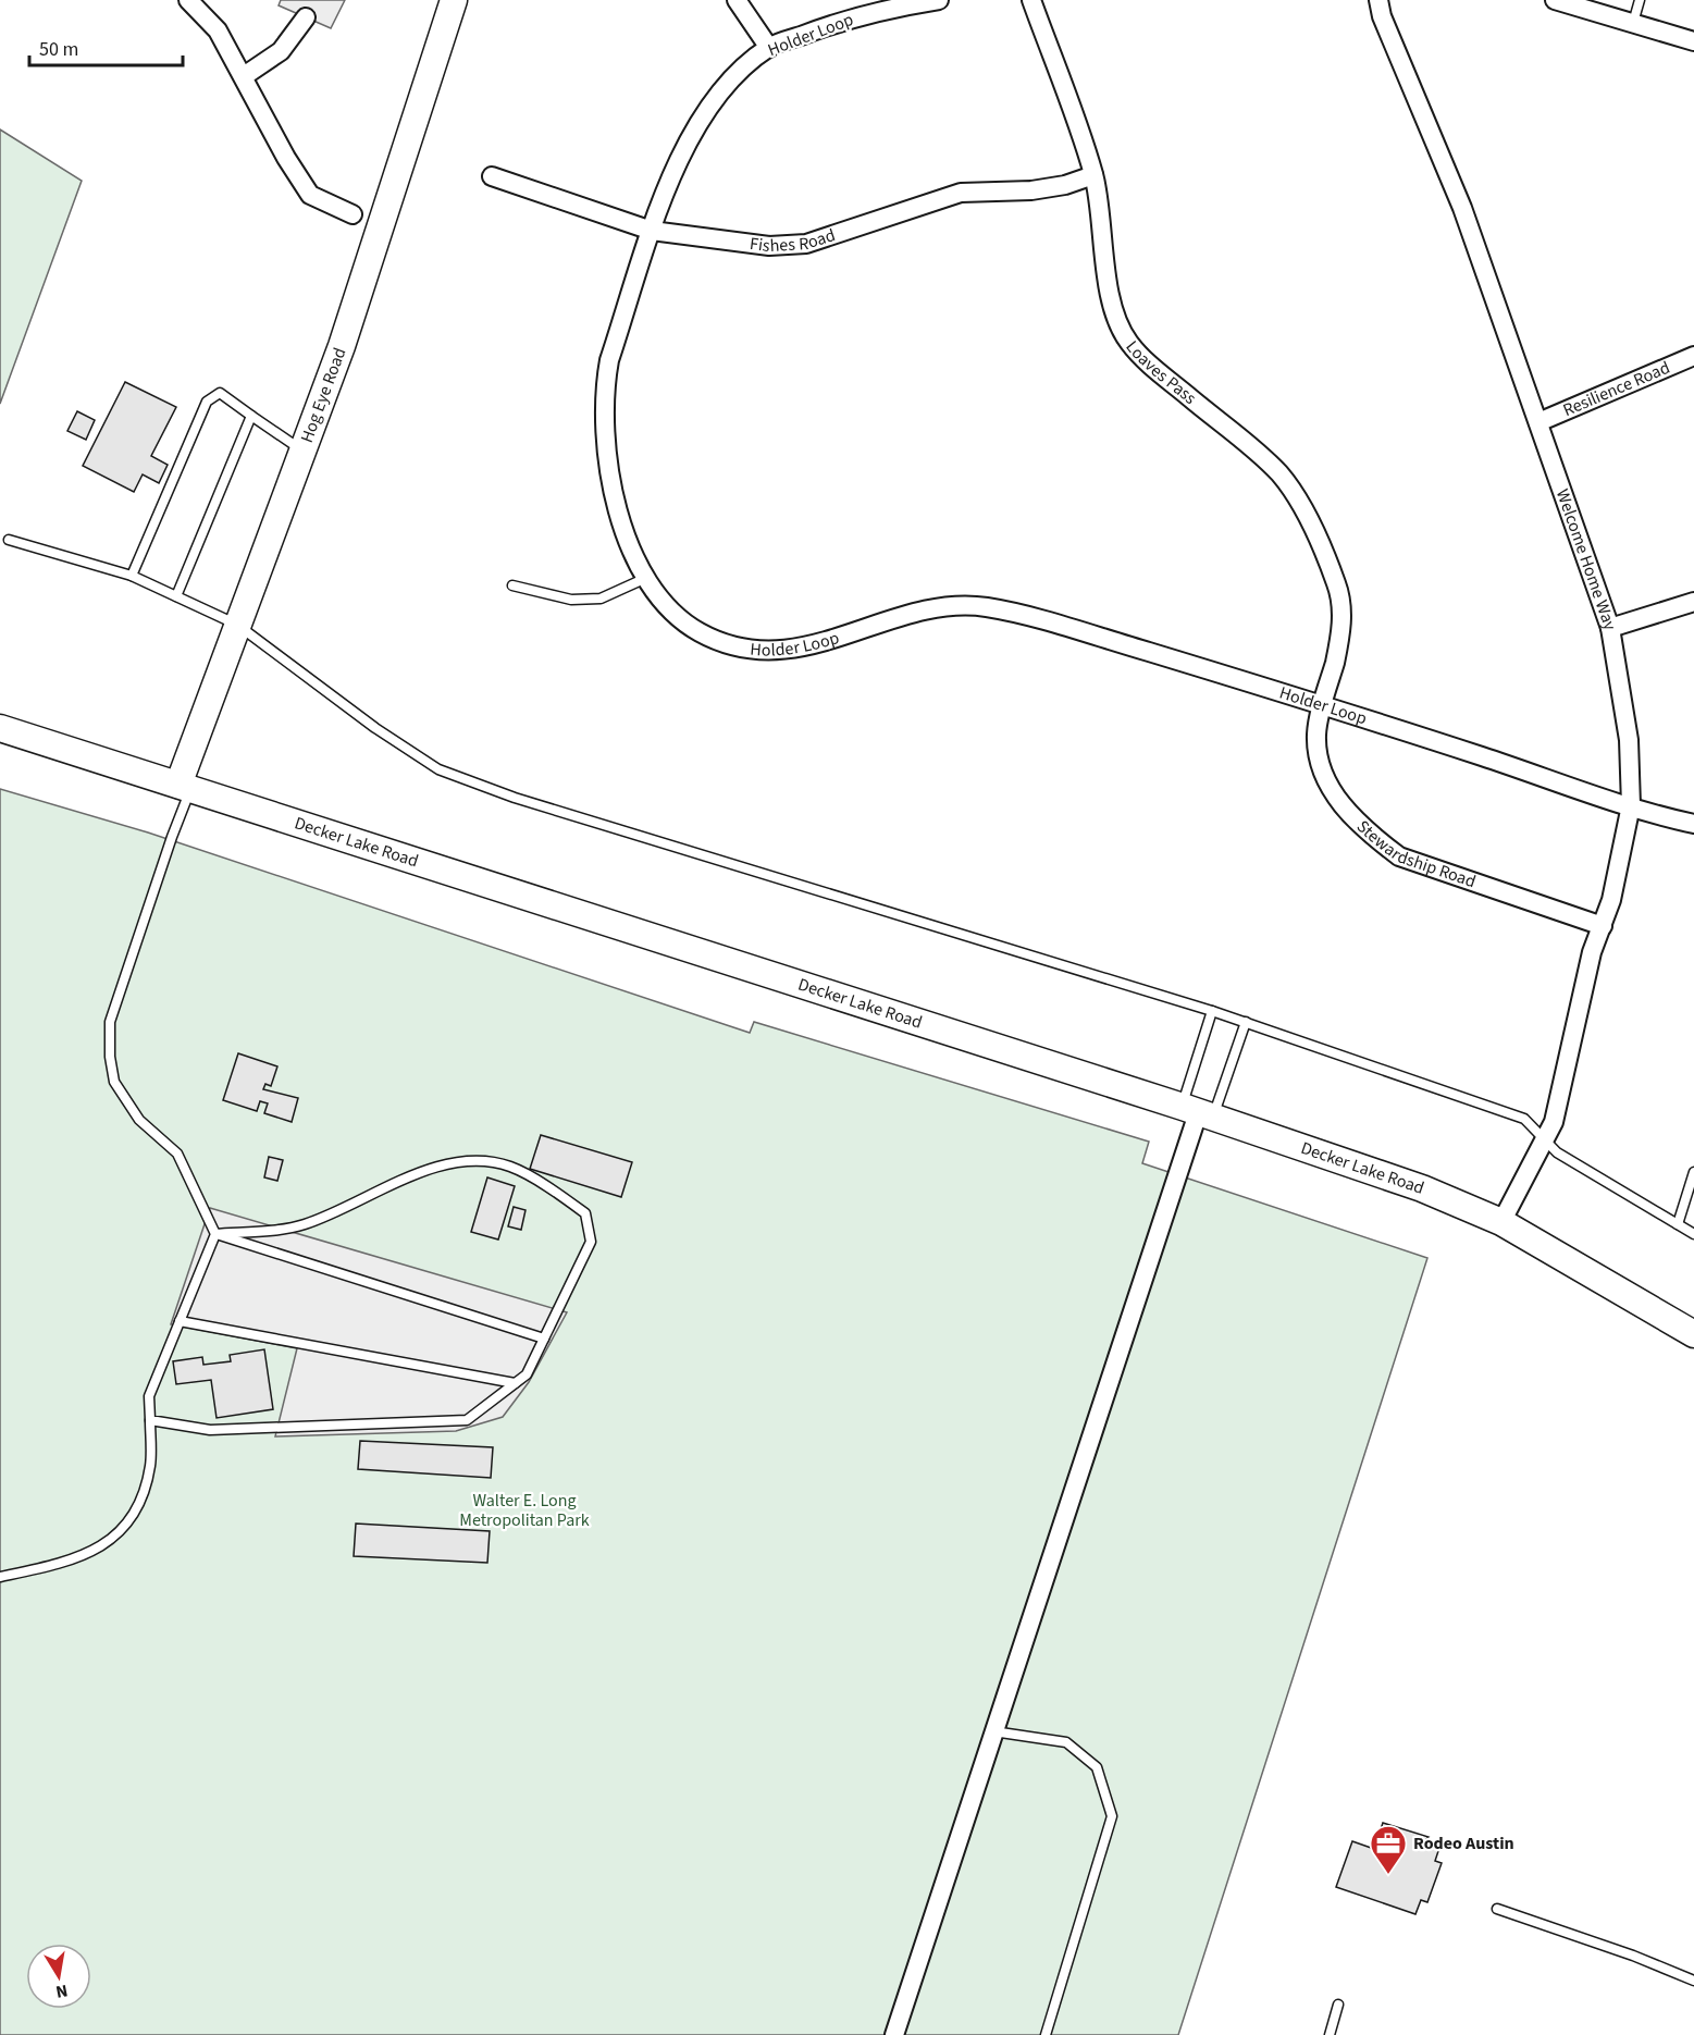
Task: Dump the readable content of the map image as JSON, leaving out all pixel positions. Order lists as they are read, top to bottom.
{
  "streets": {
    "main road": ["Hog Eye Road", "Decker Lake Road"],
    "street": [
      "Holder Loop",
      "Fishes Road",
      "Loaves Pass",
      "Resilience Road",
      "Welcome Home Way",
      "Stewardship Road"
    ]
  },
  "crossings": [
    ["Holder Loop", "Fishes Road"],
    ["Holder Loop", "Loaves Pass"],
    ["Holder Loop", "Welcome Home Way"],
    ["Holder Loop", "Stewardship Road"],
    ["Fishes Road", "Loaves Pass"],
    ["Loaves Pass", "Stewardship Road"],
    ["Resilience Road", "Welcome Home Way"],
    ["Hog Eye Road", "Decker Lake Road"],
    ["Welcome Home Way", "Decker Lake Road"],
    ["Welcome Home Way", "Stewardship Road"]
  ],
  "parks": ["Walter E. Long Metropolitan Park"],
  "places": {
    "office": ["Rodeo Austin"]
  },
  "scale_bar": "50 m",
  "north": "bottom"
}
